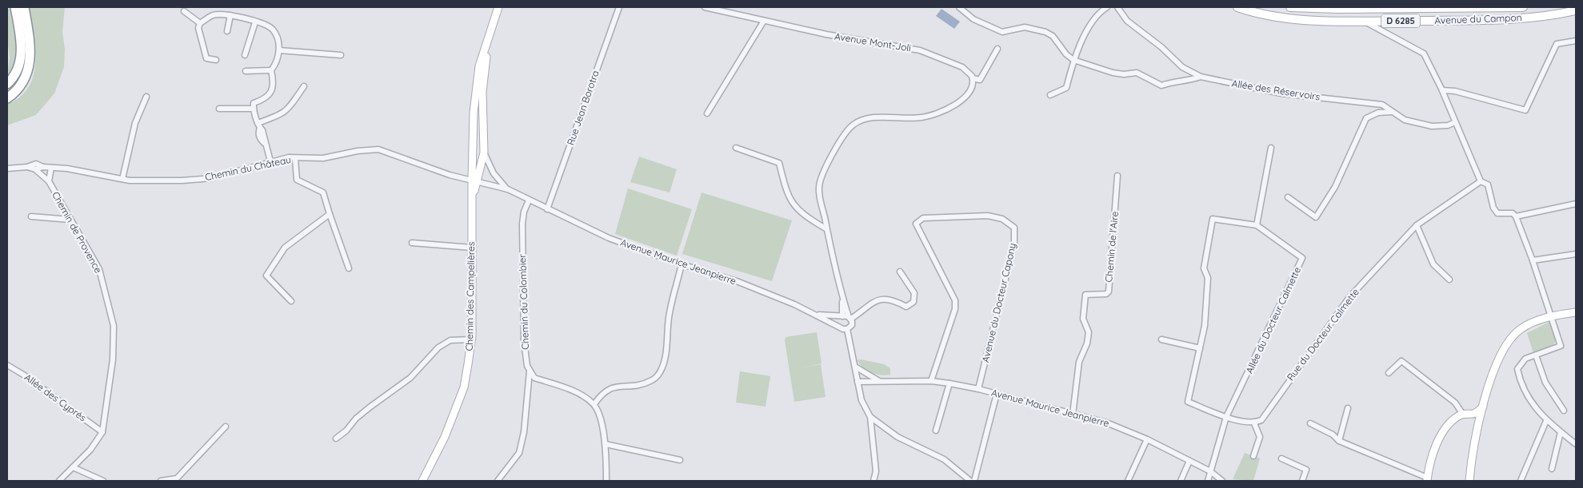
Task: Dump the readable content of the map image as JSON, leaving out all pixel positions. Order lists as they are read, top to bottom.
{
  "streets": {
    "main road": ["Avenue du Campon", "D 6285", "Chemin des Campelières"],
    "street": [
      "Avenue Mont-Joli",
      "Allée des Réservoirs",
      "Rue Jean Borotra",
      "Chemin du Château",
      "Chemin de Provence",
      "Chemin de l'Aire",
      "Avenue Maurice Jeanpierre",
      "Chemin du Colombier",
      "Avenue du Docteur Capony",
      "Allée du Docteur Calmette",
      "Rue du Docteur Calmette",
      "Allée des Cyprés"
    ]
  },
  "crossings": [
    ["Rue Jean Borotra", "Avenue Maurice Jeanpierre"],
    ["Chemin du Château", "Chemin de Provence"],
    ["Chemin du Château", "Avenue Maurice Jeanpierre"],
    ["Chemin du Château", "Chemin des Campelières"],
    ["Chemin de Provence", "Allée des Cyprés"],
    ["Chemin de l'Aire", "Avenue Maurice Jeanpierre"],
    ["Avenue Maurice Jeanpierre", "Chemin des Campelières"],
    ["Avenue Maurice Jeanpierre", "Chemin du Colombier"],
    ["Avenue Maurice Jeanpierre", "Avenue du Docteur Capony"]
  ]
}
